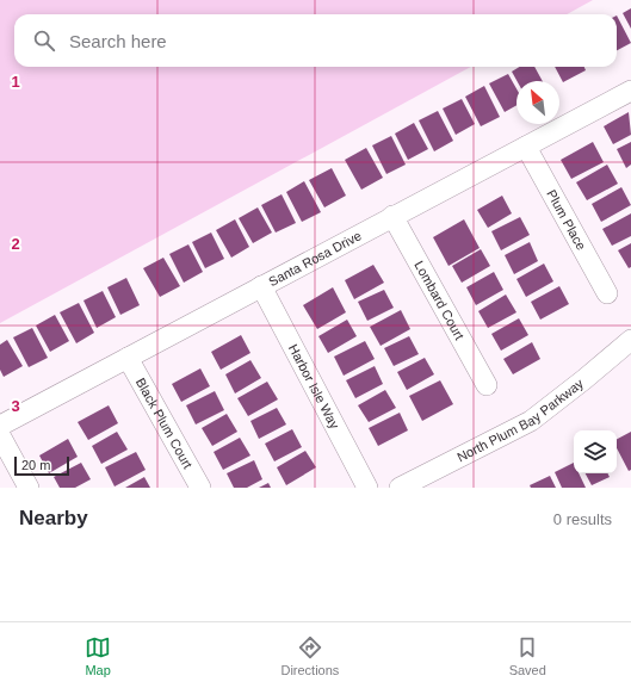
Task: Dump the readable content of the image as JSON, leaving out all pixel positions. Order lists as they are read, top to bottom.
{
  "streets": {
    "street": [
      "Plum Place",
      "Santa Rosa Drive",
      "Lombard Court",
      "Harbor Isle Way",
      "North Plum Bay Parkway",
      "Black Plum Court"
    ]
  },
  "crossings": [
    ["Plum Place", "Santa Rosa Drive"],
    ["Santa Rosa Drive", "Lombard Court"],
    ["Santa Rosa Drive", "Harbor Isle Way"],
    ["Santa Rosa Drive", "Black Plum Court"]
  ],
  "scale_bar": "20 m",
  "north": "top left",
  "page": {
    "search": "Search here",
    "scale": "20 m",
    "heading": ["Nearby", "0 results"],
    "nav": ["Map", "Directions", "Saved"]
  },
  "grid": {
    "rows": ["1", "2", "3"]
  }
}
